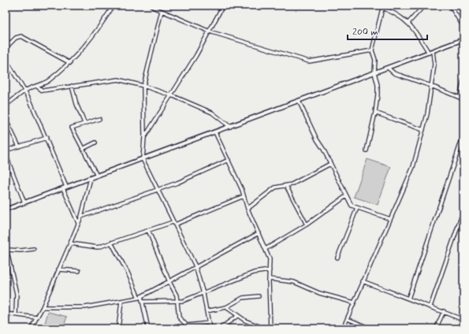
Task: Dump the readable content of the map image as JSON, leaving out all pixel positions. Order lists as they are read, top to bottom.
{
  "scale_bar": "200 m"
}
